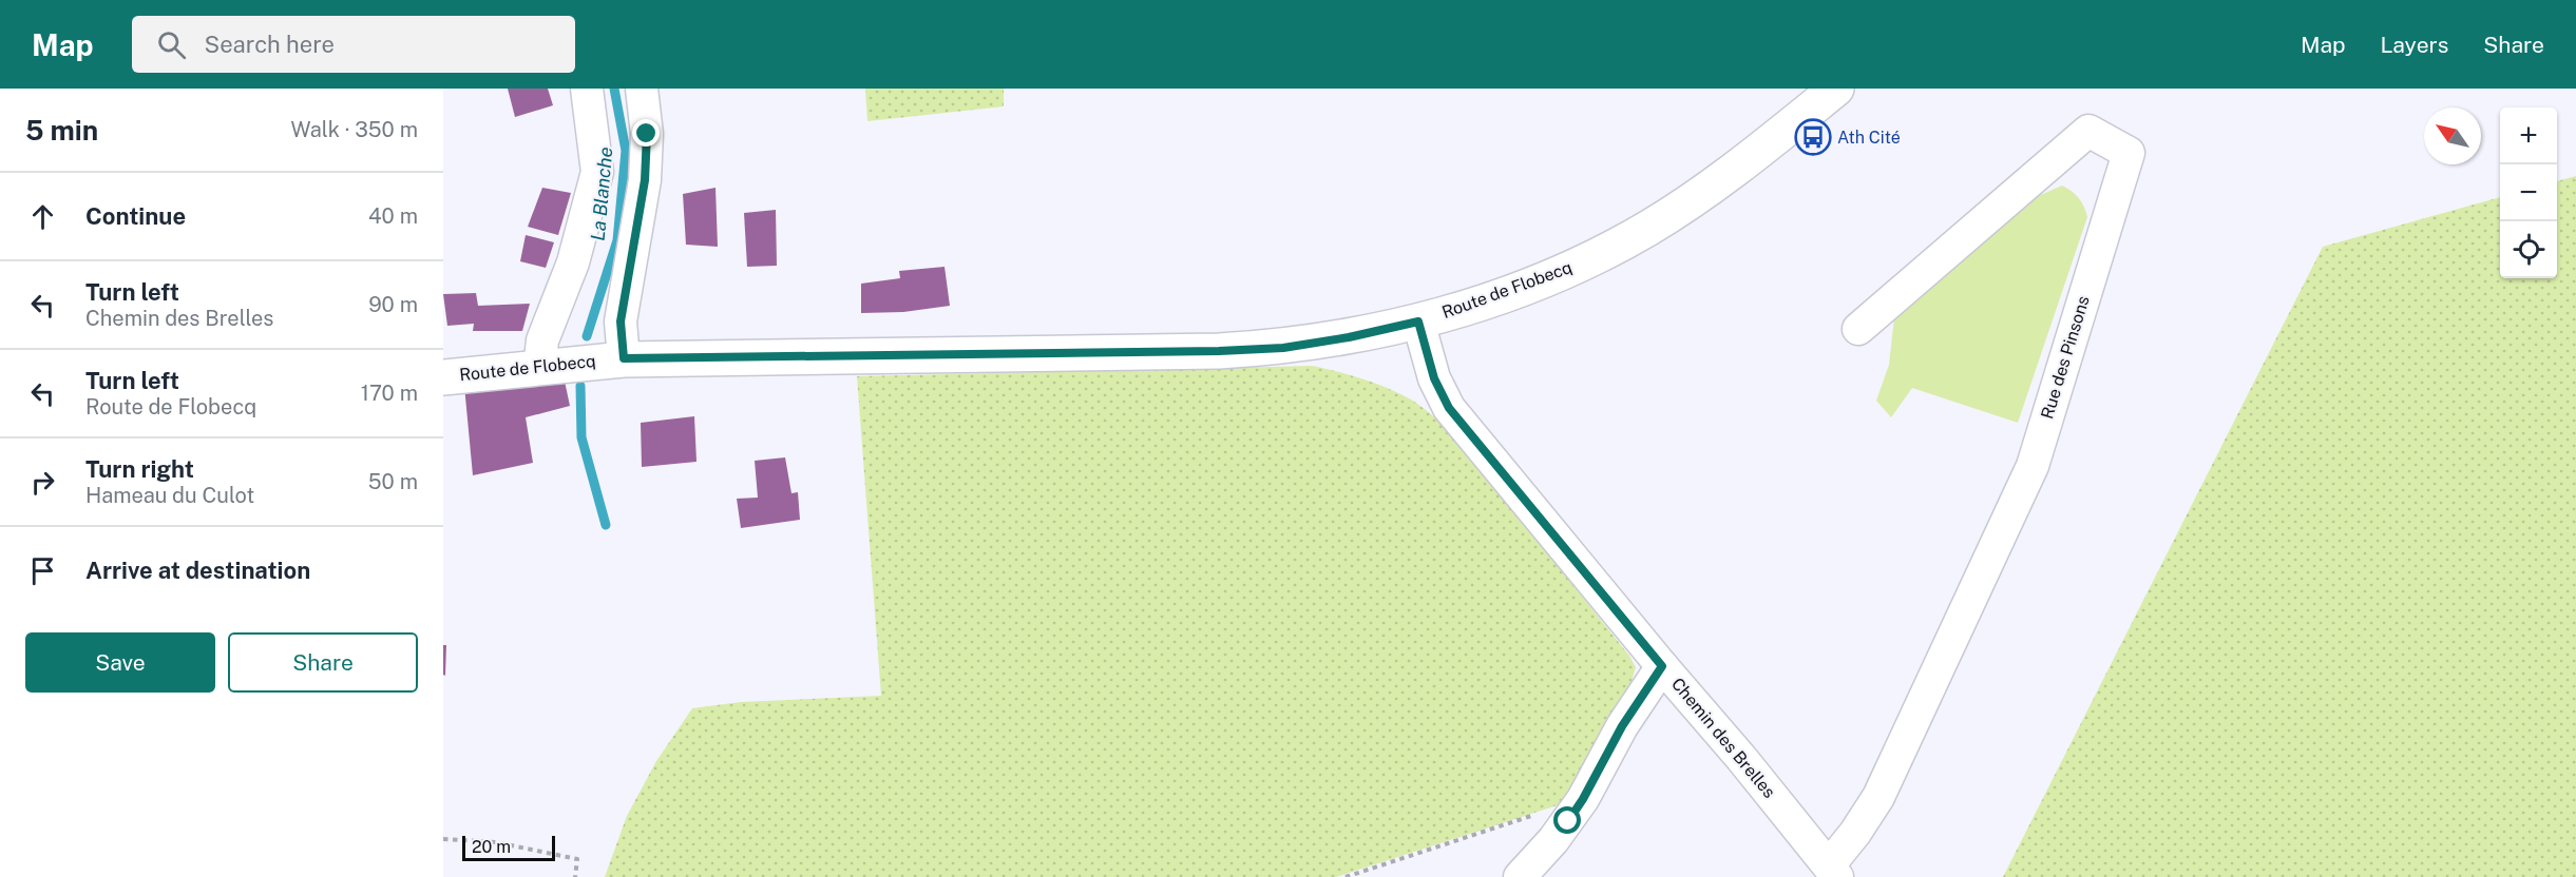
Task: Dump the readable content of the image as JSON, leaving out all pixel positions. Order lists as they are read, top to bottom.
{
  "streets": {
    "street": ["Route de Flobecq", "Rue des Pinsons", "Chemin des Brelles"]
  },
  "crossings": [
    ["Route de Flobecq", "Chemin des Brelles"],
    ["Rue des Pinsons", "Chemin des Brelles"]
  ],
  "water": ["La Blanche"],
  "places": {
    "bus stop": ["Ath Cité"]
  },
  "scale_bar": "20 m",
  "north": "top left",
  "page": {
    "header": "Map",
    "search": "Search here",
    "nav": ["Map", "Layers", "Share"],
    "heading": ["5 min", "Walk · 350 m"],
    "map_buttons": ["+", "−"],
    "list": [
      ["Continue", "40 m"],
      ["Turn left", "Chemin des Brelles", "90 m"],
      ["Turn left", "Route de Flobecq", "170 m"],
      ["Turn right", "Hameau du Culot", "50 m"],
      "Arrive at destination"
    ],
    "buttons": ["Save", "Share"],
    "scale": "20 m"
  }
}
